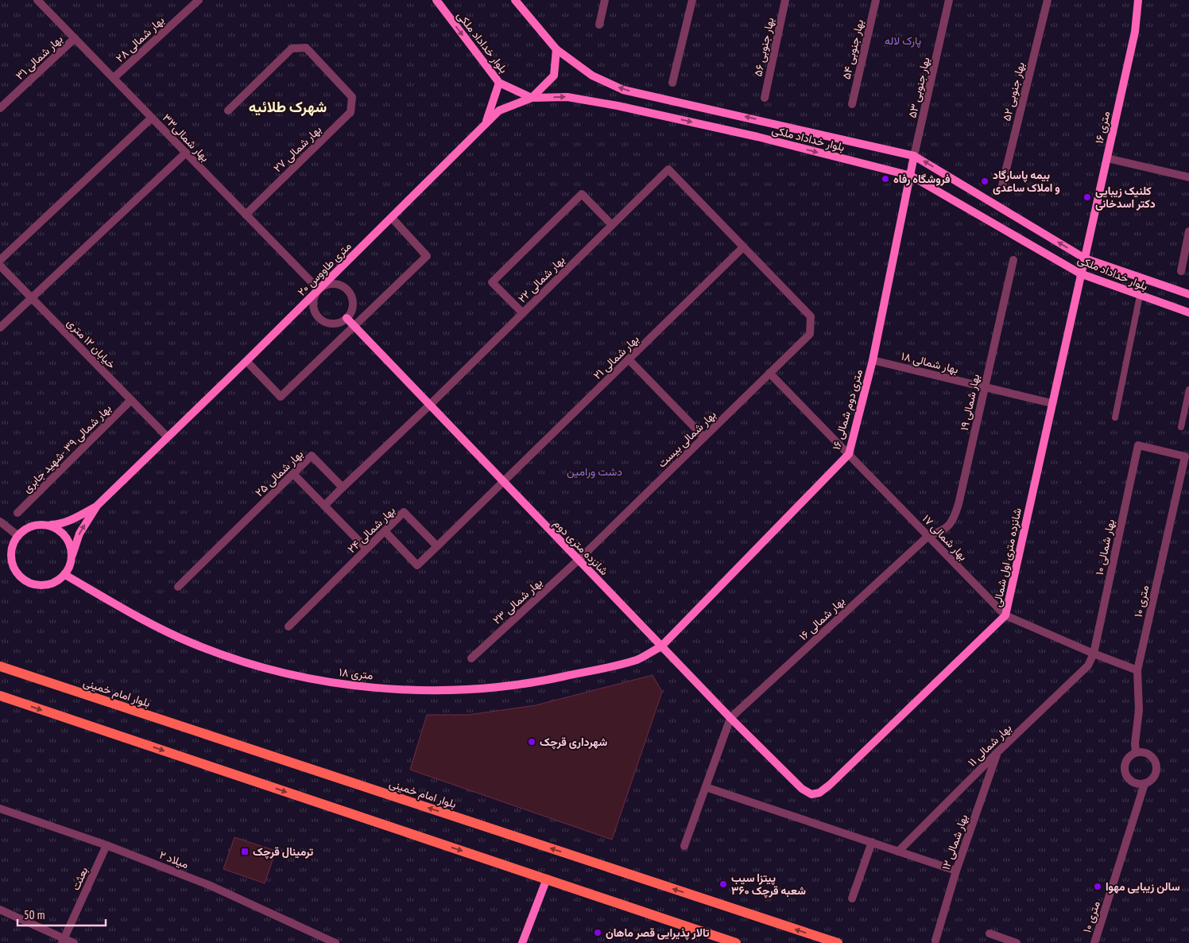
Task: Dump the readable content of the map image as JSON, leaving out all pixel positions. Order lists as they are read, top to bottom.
{
  "streets": {
    "main road": ["بلوار امام خمینی"],
    "street": [
      "بهار شمالی ۲۸",
      "بلوار خداداد ملکی",
      "بهار جنوبی ۵۶",
      "بهار جنوبی ۵۴",
      "بهار شمالی ۳۱",
      "بهار جنوبی ۵۳",
      "بهار جنوبی ۵۲",
      "۱۶ متری",
      "بهار شمالی۳۳",
      "بهار شمالی ۲۷",
      "۲۰ متری طاووس",
      "بهار شمالی ۲۲",
      "خیابان ۱۲ متری",
      "بهار شمالی ۲۱",
      "بهار شمالی ۱۸",
      "بهار شمالی ۱۹",
      "۱۶ متری دوم شمالی",
      "بهار شمالی بیست",
      "بهار شمالی ۳۹ -شهید جابری",
      "بهار شمالی ۲۵",
      "بهار شمالی ۲۴",
      "بهار شمالی ۱۷",
      "شانزده متری دوم",
      "بهار شمالی ۱۰",
      "شانزده متری اول شمالی",
      "بهار شمالی ۲۳",
      "۱۰ متری",
      "بهار شمالی ۱۶",
      "۱۸ متری",
      "بهار شمالی ۱۱",
      "بهار شمالی ۱۲",
      "میلاد ۲",
      "بعثت"
    ]
  },
  "crossings": [
    ["بهار شمالی ۲۸", "بهار شمالی۳۳"],
    ["بلوار خداداد ملکی", "بهار جنوبی ۵۳"],
    ["بلوار خداداد ملکی", "۱۶ متری"],
    ["بلوار خداداد ملکی", "۲۰ متری طاووس"],
    ["بلوار خداداد ملکی", "۱۶ متری دوم شمالی"],
    ["بلوار خداداد ملکی", "شانزده متری اول شمالی"],
    ["بهار شمالی ۳۱", "بهار شمالی۳۳"],
    ["بهار جنوبی ۵۳", "۱۶ متری دوم شمالی"],
    ["۱۶ متری", "شانزده متری اول شمالی"],
    ["بهار شمالی۳۳", "بهار شمالی ۲۷"],
    ["بهار شمالی۳۳", "۲۰ متری طاووس"],
    ["بهار شمالی۳۳", "شانزده متری دوم"],
    ["۲۰ متری طاووس", "خیابان ۱۲ متری"],
    ["۲۰ متری طاووس", "شانزده متری دوم"],
    ["۲۰ متری طاووس", "۱۸ متری"],
    ["بهار شمالی ۲۲", "بهار شمالی ۲۱"],
    ["بهار شمالی ۲۲", "بهار شمالی بیست"],
    ["بهار شمالی ۲۲", "شانزده متری دوم"],
    ["خیابان ۱۲ متری", "بهار شمالی ۳۹ -شهید جابری"],
    ["بهار شمالی ۲۱", "بهار شمالی بیست"],
    ["بهار شمالی ۲۱", "شانزده متری دوم"],
    ["بهار شمالی ۱۸", "بهار شمالی ۱۹"],
    ["بهار شمالی ۱۸", "۱۶ متری دوم شمالی"],
    ["بهار شمالی ۱۸", "شانزده متری اول شمالی"],
    ["بهار شمالی ۱۹", "بهار شمالی ۱۷"],
    ["بهار شمالی ۱۹", "بهار شمالی ۱۶"],
    ["۱۶ متری دوم شمالی", "بهار شمالی ۱۷"],
    ["۱۶ متری دوم شمالی", "شانزده متری دوم"],
    ["۱۶ متری دوم شمالی", "۱۸ متری"],
    ["بهار شمالی بیست", "بهار شمالی ۱۷"],
    ["بهار شمالی بیست", "شانزده متری دوم"],
    ["بهار شمالی بیست", "بهار شمالی ۲۳"],
    ["بهار شمالی ۱۷", "بهار شمالی ۱۰"],
    ["بهار شمالی ۱۷", "شانزده متری اول شمالی"],
    ["بهار شمالی ۱۷", "۱۰ متری"],
    ["بهار شمالی ۱۷", "بهار شمالی ۱۶"],
    ["بهار شمالی ۱۷", "بهار شمالی ۱۱"],
    ["شانزده متری دوم", "شانزده متری اول شمالی"],
    ["شانزده متری دوم", "بهار شمالی ۲۳"],
    ["شانزده متری دوم", "بهار شمالی ۱۶"],
    ["شانزده متری دوم", "۱۸ متری"],
    ["بهار شمالی ۱۰", "۱۰ متری"],
    ["بهار شمالی ۱۰", "بهار شمالی ۱۱"],
    ["بهار شمالی ۱۱", "بهار شمالی ۱۲"],
    ["میلاد ۲", "بعثت"]
  ],
  "districts": ["شهرک طلائیه"],
  "parks": ["پارک لاله", "دشت ورامین"],
  "places": {
    "other": [
      "فروشگاه رفاه",
      "بیمه پاسارگاد و املاک ساعدی",
      "کلنیک زیبایی دکتر اسدخانی",
      "شهرداری قرچک",
      "پیتزا سیب ۳۶۰ شعبه قرچک",
      "سالن زیبایی مهوا",
      "تالار پذیرایی قصر ماهان"
    ],
    "transit": ["ترمینال قرچک"]
  },
  "scale_bar": "50 m"
}
